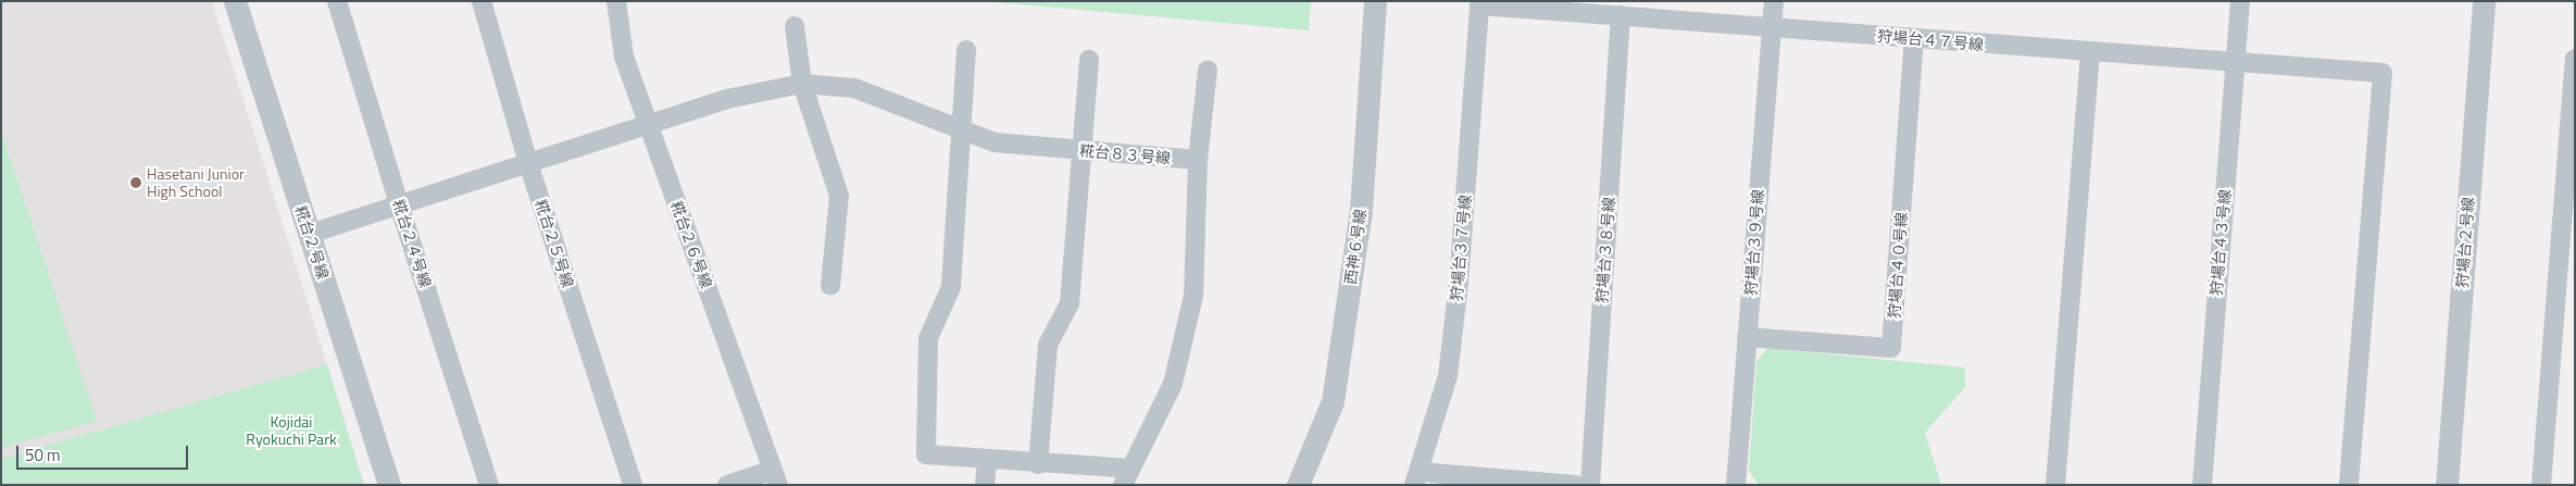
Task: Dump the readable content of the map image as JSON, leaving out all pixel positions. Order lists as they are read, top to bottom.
{
  "streets": {
    "street": [
      "狩場台４７号線",
      "糀台８３号線",
      "糀台２号線",
      "狩場台３９号線",
      "狩場台４３号線",
      "狩場台２号線",
      "糀台２４号線",
      "糀台２５号線",
      "糀台２６号線",
      "西神６号線",
      "狩場台３７号線",
      "狩場台３８号線",
      "狩場台４０号線"
    ]
  },
  "crossings": [
    ["狩場台４７号線", "狩場台３９号線"],
    ["狩場台４７号線", "狩場台４３号線"],
    ["狩場台４７号線", "狩場台３７号線"],
    ["狩場台４７号線", "狩場台３８号線"],
    ["狩場台４７号線", "狩場台４０号線"],
    ["糀台８３号線", "糀台２号線"],
    ["糀台８３号線", "糀台２４号線"],
    ["糀台８３号線", "糀台２５号線"],
    ["糀台８３号線", "糀台２６号線"],
    ["狩場台３９号線", "狩場台４０号線"]
  ],
  "parks": ["Kojidai Ryokuchi Park"],
  "places": ["Hasetani Junior High School"],
  "scale_bar": "50 m"
}
